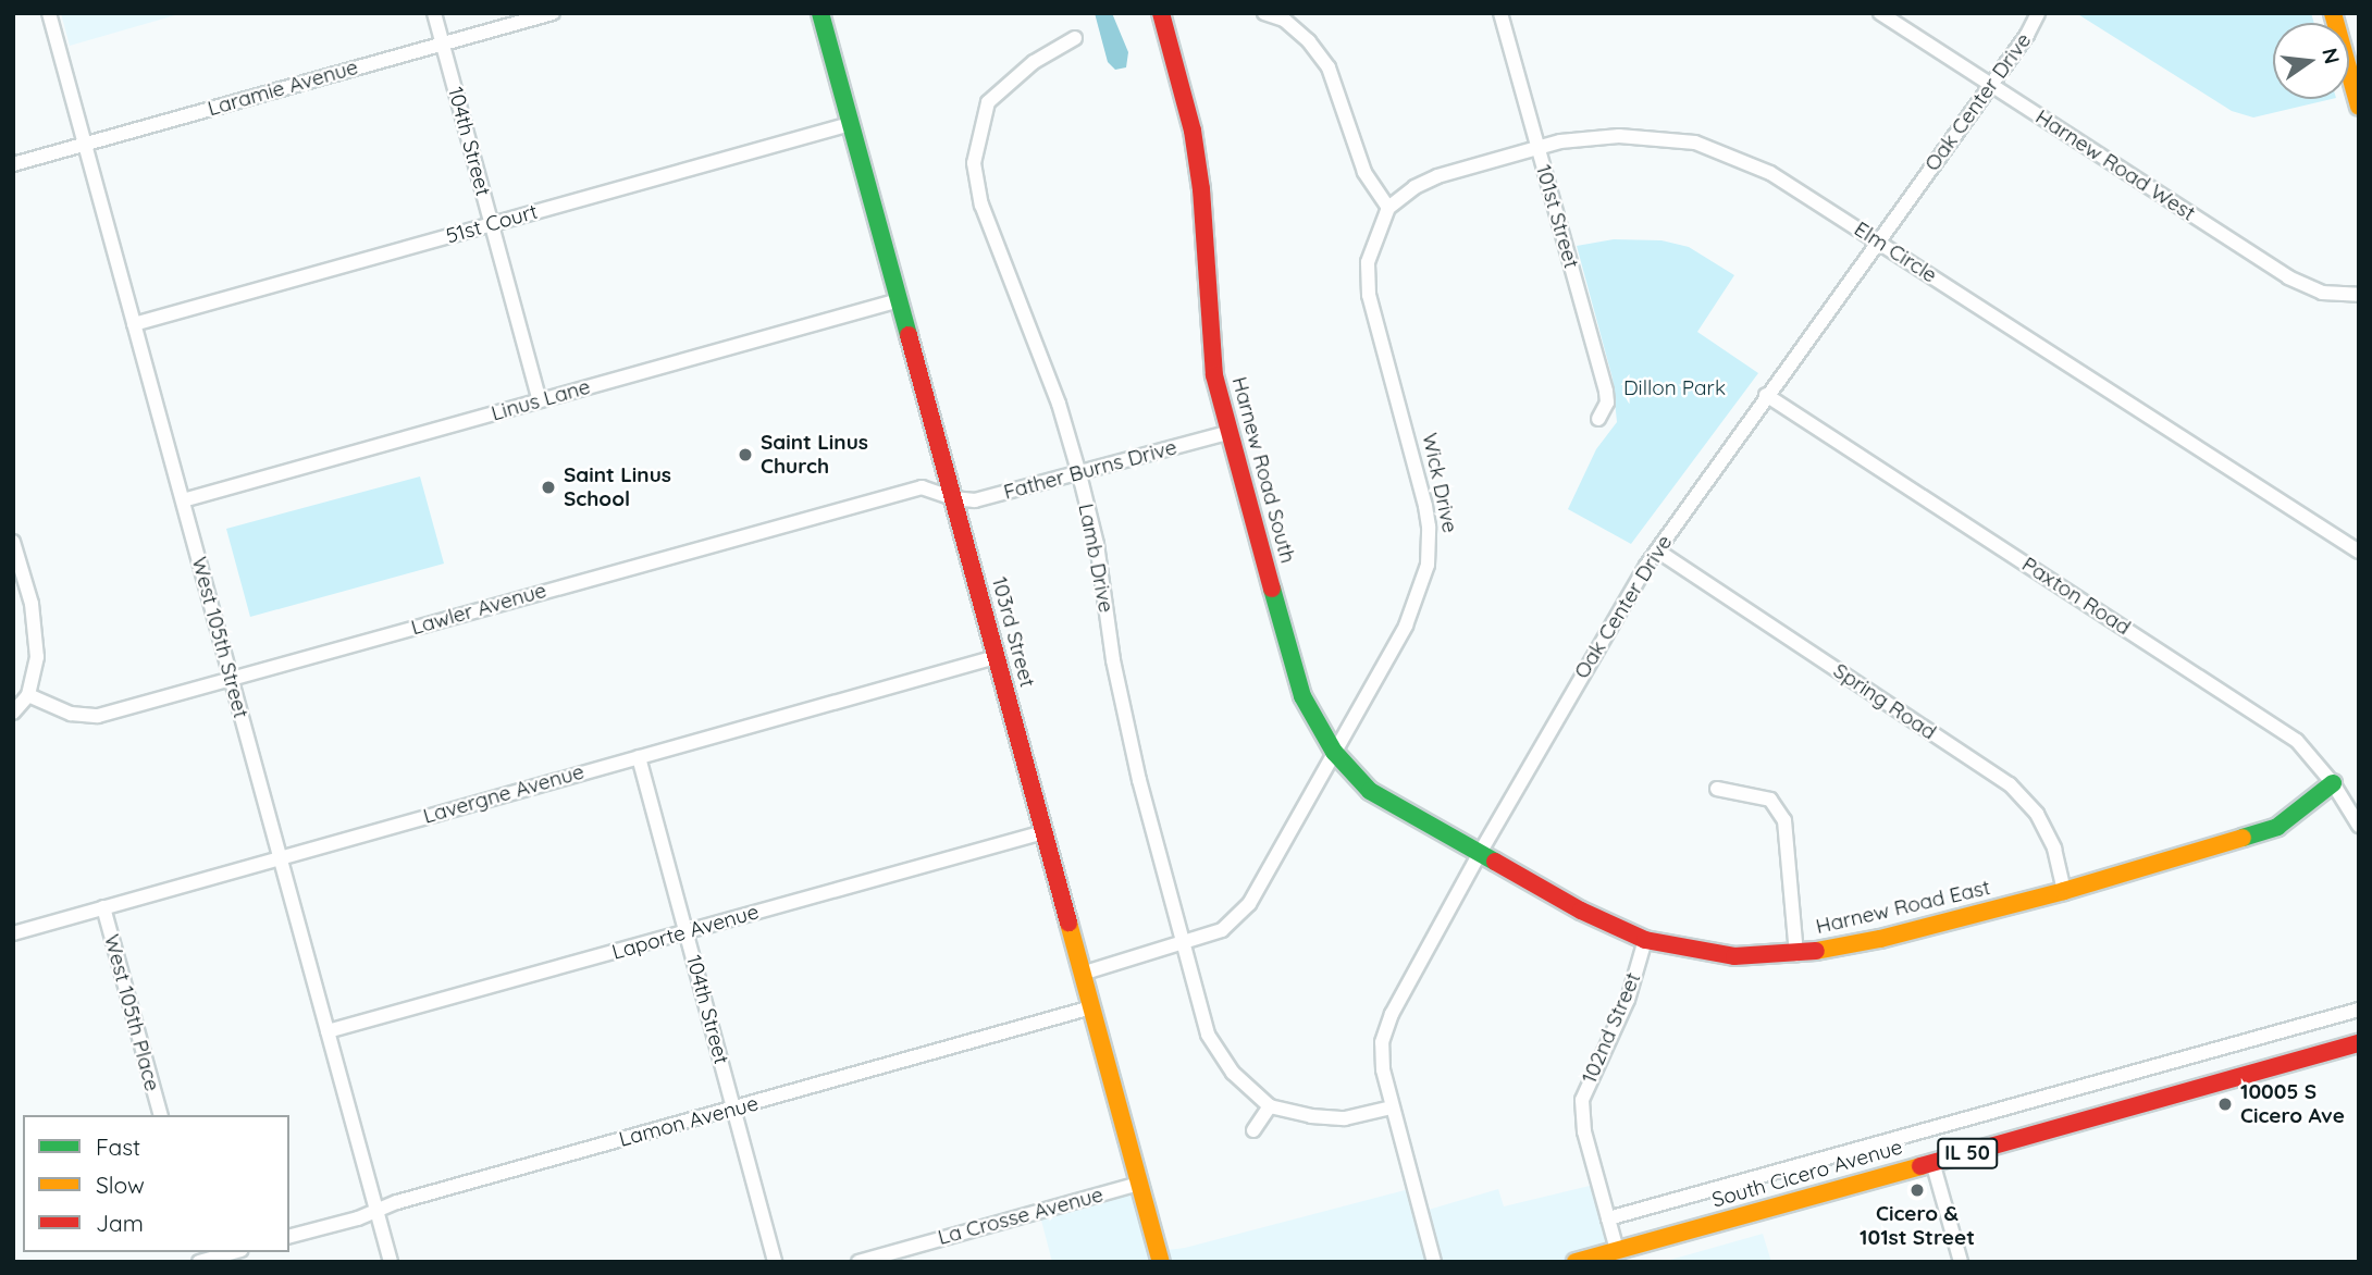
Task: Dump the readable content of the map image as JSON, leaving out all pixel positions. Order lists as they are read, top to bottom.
{
  "streets": {
    "main road": [
      "Harnew Road South",
      "103rd Street",
      "Harnew Road East",
      "IL 50",
      "South Cicero Avenue"
    ],
    "street": [
      "Laramie Avenue",
      "Oak Center Drive",
      "104th Street",
      "Harnew Road West",
      "101st Street",
      "51st Court",
      "Elm Circle",
      "Linus Lane",
      "Father Burns Drive",
      "Wick Drive",
      "Lamb Drive",
      "Paxton Road",
      "Lawler Avenue",
      "West 105th Street",
      "Spring Road",
      "Lavergne Avenue",
      "Laporte Avenue",
      "West 105th Place",
      "102nd Street",
      "Lamon Avenue",
      "La Crosse Avenue"
    ]
  },
  "crossings": [
    ["Laramie Avenue", "104th Street"],
    ["Laramie Avenue", "West 105th Street"],
    ["Oak Center Drive", "Harnew Road West"],
    ["Oak Center Drive", "Elm Circle"],
    ["Oak Center Drive", "Harnew Road South"],
    ["Oak Center Drive", "Lamb Drive"],
    ["Oak Center Drive", "Paxton Road"],
    ["Oak Center Drive", "Spring Road"],
    ["Oak Center Drive", "Harnew Road East"],
    ["104th Street", "51st Court"],
    ["104th Street", "Linus Lane"],
    ["104th Street", "Lavergne Avenue"],
    ["104th Street", "Laporte Avenue"],
    ["104th Street", "Lamon Avenue"],
    ["101st Street", "Elm Circle"],
    ["51st Court", "103rd Street"],
    ["51st Court", "West 105th Street"],
    ["Elm Circle", "Wick Drive"],
    ["Linus Lane", "103rd Street"],
    ["Linus Lane", "West 105th Street"],
    ["Father Burns Drive", "Harnew Road South"],
    ["Father Burns Drive", "Lamb Drive"],
    ["Father Burns Drive", "Lawler Avenue"],
    ["Father Burns Drive", "103rd Street"],
    ["Harnew Road South", "Wick Drive"],
    ["Harnew Road South", "Harnew Road East"],
    ["Wick Drive", "Lamb Drive"],
    ["Wick Drive", "103rd Street"],
    ["Paxton Road", "Harnew Road East"],
    ["Lawler Avenue", "103rd Street"],
    ["Lawler Avenue", "West 105th Street"],
    ["103rd Street", "Lavergne Avenue"],
    ["103rd Street", "Laporte Avenue"],
    ["103rd Street", "Lamon Avenue"],
    ["103rd Street", "La Crosse Avenue"],
    ["West 105th Street", "Lavergne Avenue"],
    ["West 105th Street", "Laporte Avenue"],
    ["West 105th Street", "Lamon Avenue"],
    ["Spring Road", "Harnew Road East"],
    ["Lavergne Avenue", "West 105th Place"],
    ["Harnew Road East", "102nd Street"],
    ["102nd Street", "South Cicero Avenue"]
  ],
  "parks": ["Dillon Park"],
  "places": [
    "Saint Linus Church",
    "Saint Linus School",
    "10005 S Cicero Ave",
    "Cicero & 101st Street"
  ],
  "legend": ["Fast", "Slow", "Jam"],
  "north": "right"
}
